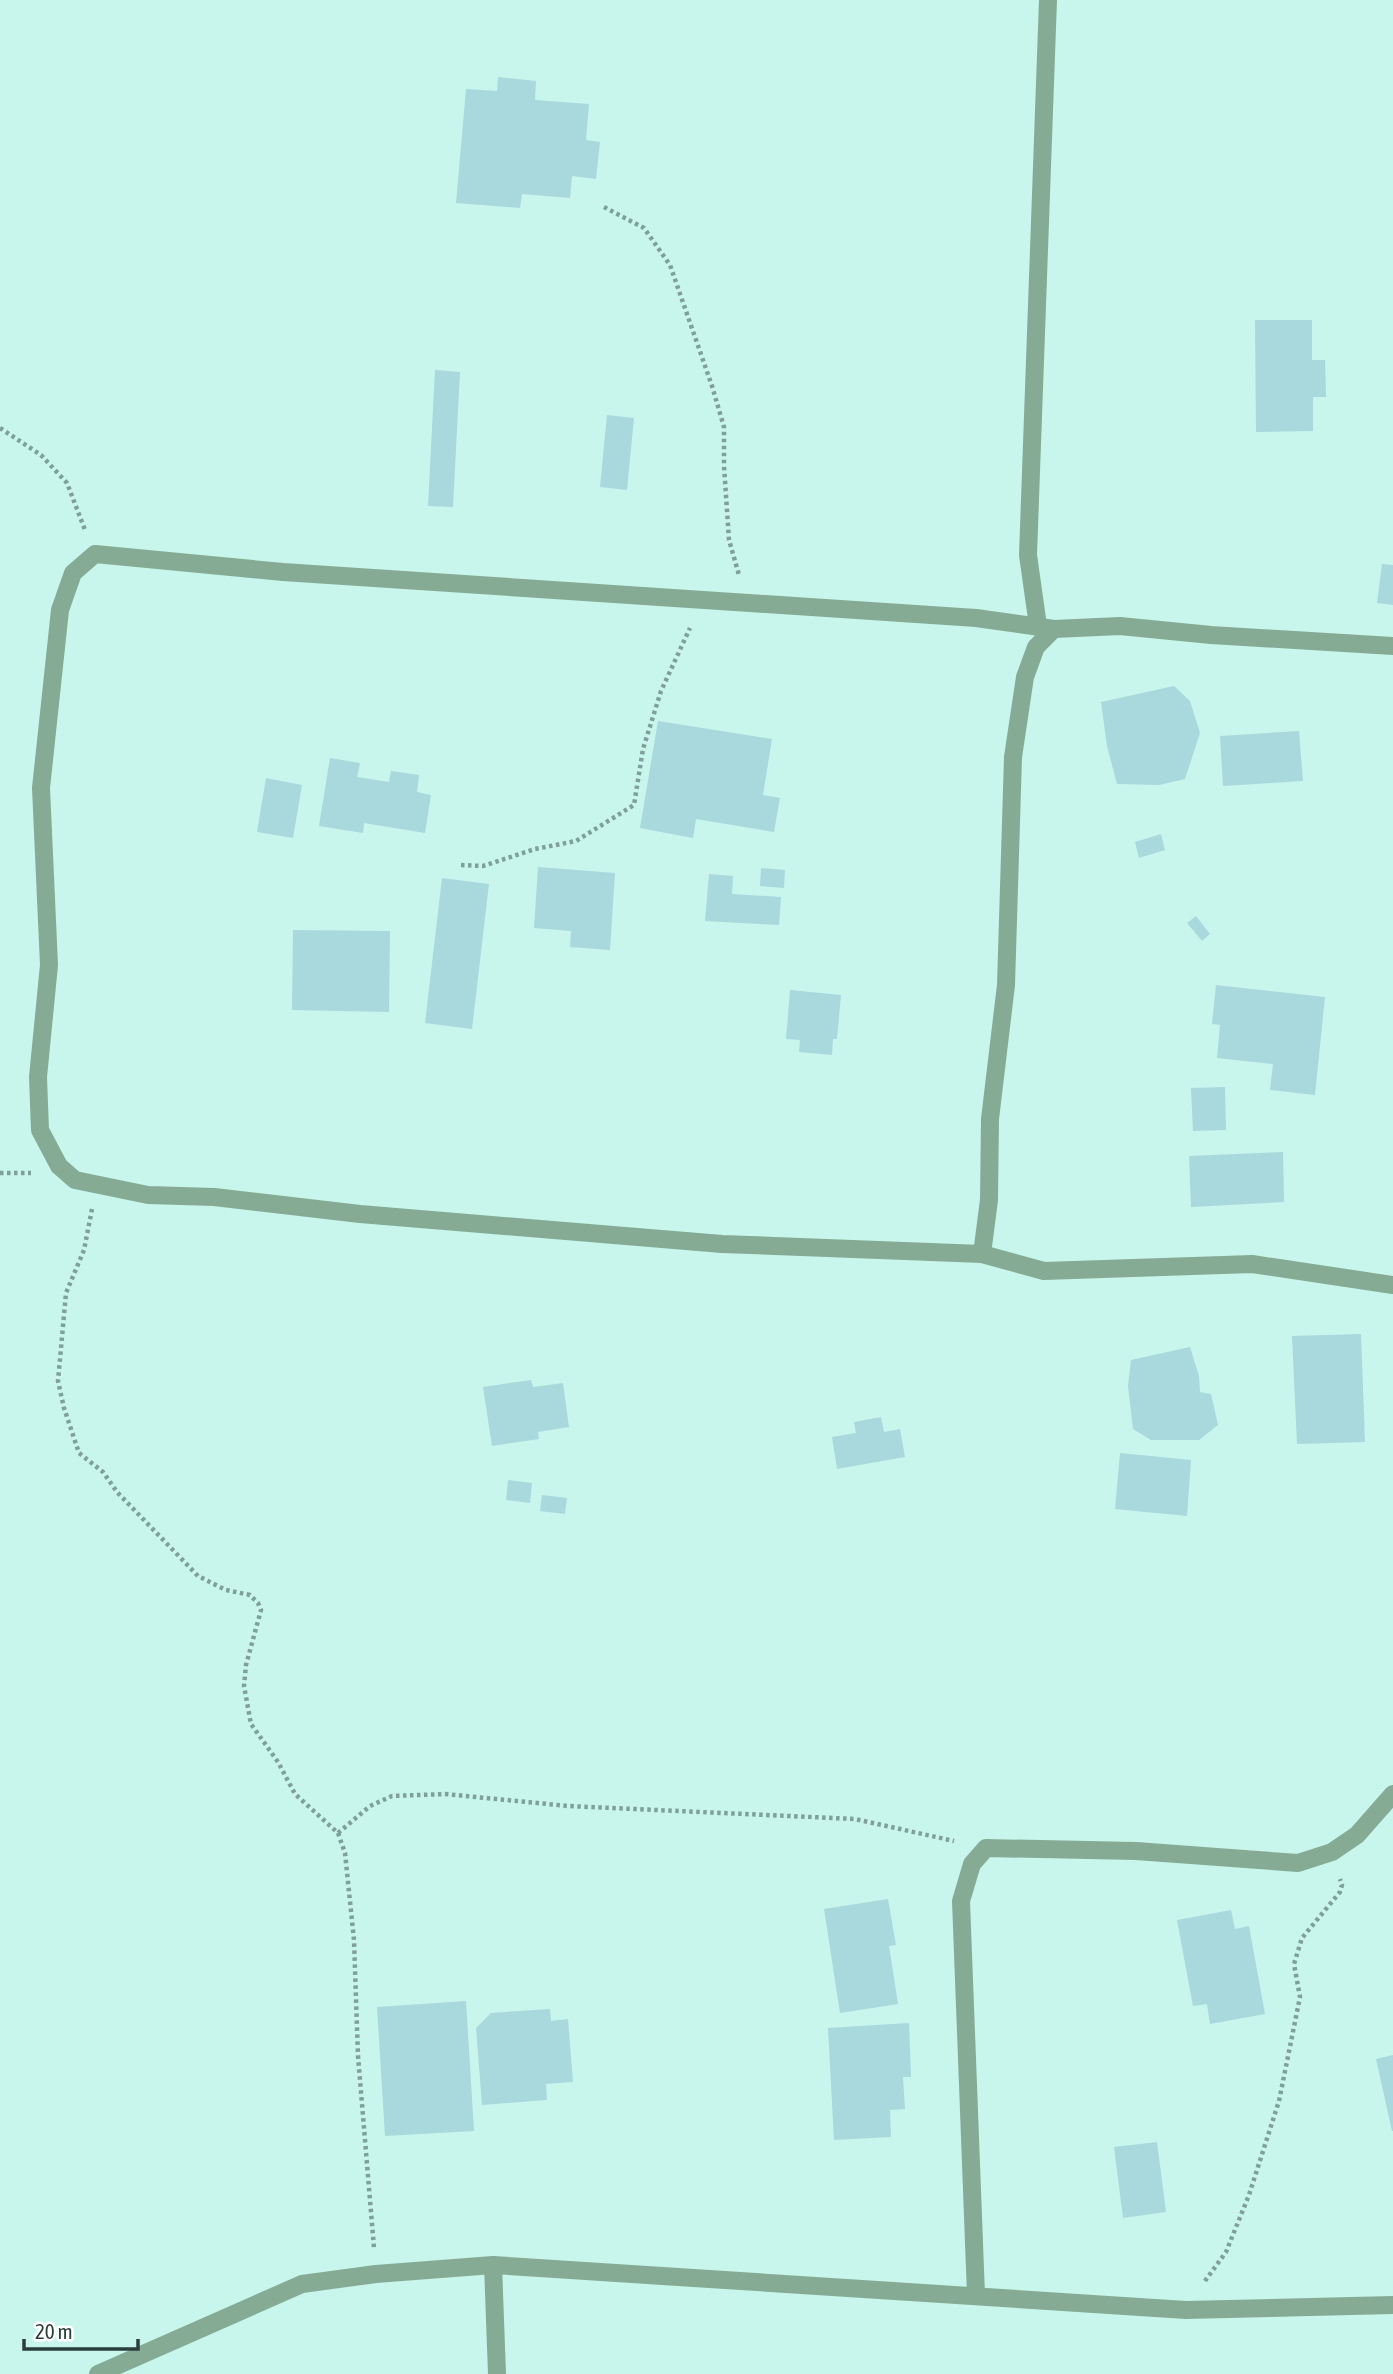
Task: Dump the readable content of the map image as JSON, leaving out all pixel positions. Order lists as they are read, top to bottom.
{
  "scale_bar": "20 m"
}
